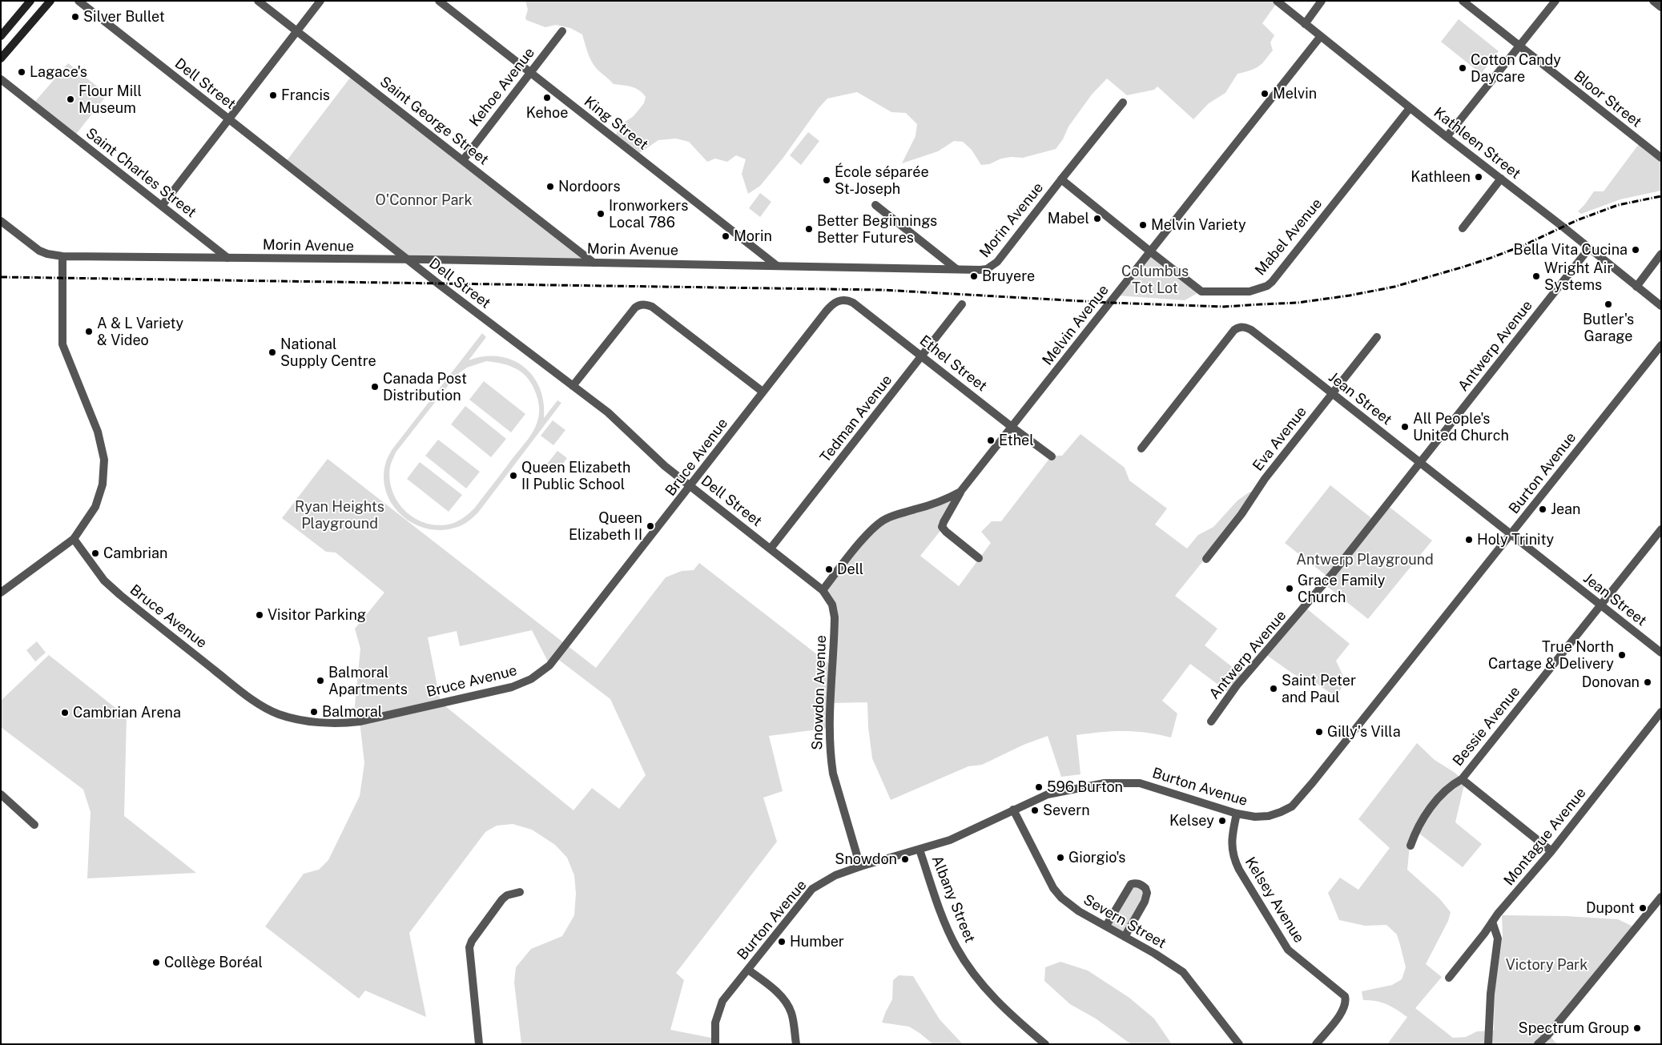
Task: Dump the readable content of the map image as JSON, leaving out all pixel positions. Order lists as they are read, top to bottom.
{
  "streets": {
    "street": [
      "Dell Street",
      "Kehoe Avenue",
      "Bloor Street",
      "Saint George Street",
      "King Street",
      "Kathleen Street",
      "Saint Charles Street",
      "Morin Avenue",
      "Mabel Avenue",
      "Melvin Avenue",
      "Antwerp Avenue",
      "Ethel Street",
      "Jean Street",
      "Tedman Avenue",
      "Eva Avenue",
      "Bruce Avenue",
      "Burton Avenue",
      "Snowdon Avenue",
      "Bessie Avenue",
      "Montague Avenue",
      "Albany Street",
      "Kelsey Avenue",
      "Severn Street"
    ]
  },
  "crossings": [
    ["Dell Street", "Morin Avenue"],
    ["Dell Street", "Melvin Avenue"],
    ["Dell Street", "Tedman Avenue"],
    ["Dell Street", "Bruce Avenue"],
    ["Dell Street", "Snowdon Avenue"],
    ["Kehoe Avenue", "Saint George Street"],
    ["Kehoe Avenue", "King Street"],
    ["Saint George Street", "Morin Avenue"],
    ["King Street", "Morin Avenue"],
    ["Kathleen Street", "Mabel Avenue"],
    ["Kathleen Street", "Melvin Avenue"],
    ["Kathleen Street", "Antwerp Avenue"],
    ["Saint Charles Street", "Morin Avenue"],
    ["Morin Avenue", "Mabel Avenue"],
    ["Mabel Avenue", "Melvin Avenue"],
    ["Melvin Avenue", "Ethel Street"],
    ["Melvin Avenue", "Snowdon Avenue"],
    ["Antwerp Avenue", "Jean Street"],
    ["Ethel Street", "Tedman Avenue"],
    ["Ethel Street", "Bruce Avenue"],
    ["Jean Street", "Eva Avenue"],
    ["Jean Street", "Burton Avenue"],
    ["Jean Street", "Bessie Avenue"],
    ["Burton Avenue", "Snowdon Avenue"],
    ["Burton Avenue", "Albany Street"],
    ["Burton Avenue", "Kelsey Avenue"],
    ["Burton Avenue", "Severn Street"]
  ],
  "parks": [
    "O'Connor Park",
    "Columbus Tot Lot",
    "Ryan Heights Playground",
    "Antwerp Playground",
    "Victory Park"
  ],
  "places": [
    "Silver Bullet",
    "Cotton Candy Daycare",
    "Lagace's",
    "Melvin",
    "Francis",
    "Kehoe",
    "Flour Mill Museum",
    "Kathleen",
    "École séparée St-Joseph",
    "Nordoors",
    "Ironworkers Local 786",
    "Mabel",
    "Melvin Variety",
    "Better Beginnings Better Futures",
    "Morin",
    "Bella Vita Cucina",
    "Bruyere",
    "Wright Air Systems",
    "Butler's Garage",
    "A & L Variety & Video",
    "National Supply Centre",
    "Canada Post Distribution",
    "All People's United Church",
    "Ethel",
    "Queen Elizabeth II Public School",
    "Jean",
    "Queen Elizabeth II",
    "Holy Trinity",
    "Cambrian",
    "Dell",
    "Grace Family Church",
    "Visitor Parking",
    "True North Cartage & Delivery",
    "Balmoral Apartments",
    "Donovan",
    "Saint Peter and Paul",
    "Balmoral",
    "Cambrian Arena",
    "Gilly's Villa",
    "596 Burton",
    "Severn",
    "Kelsey",
    "Giorgio's",
    "Snowdon",
    "Dupont",
    "Humber",
    "Collège Boréal",
    "Spectrum Group"
  ]
}
